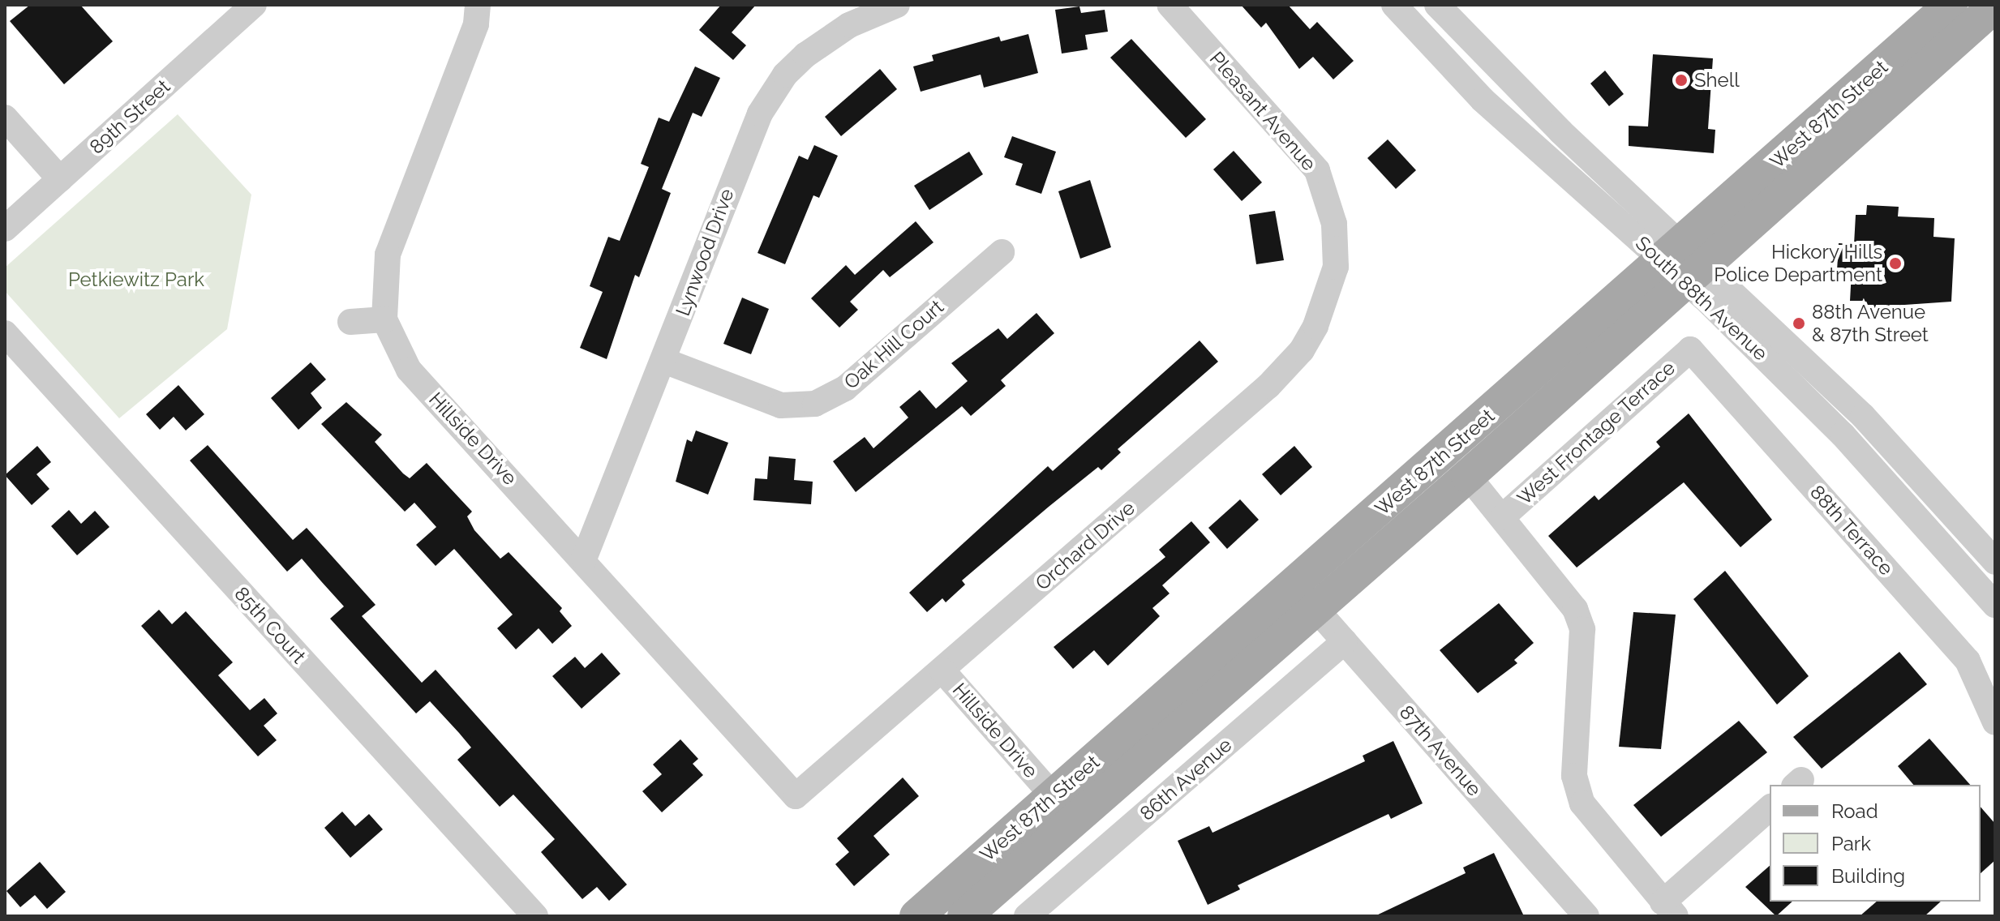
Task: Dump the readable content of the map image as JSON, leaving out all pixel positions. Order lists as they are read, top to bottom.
{
  "streets": {
    "main road": ["West 87th Street"],
    "street": [
      "Pleasant Avenue",
      "89th Street",
      "Lynwood Drive",
      "South 88th Avenue",
      "Oak Hill Court",
      "West Frontage Terrace",
      "Hillside Drive",
      "88th Terrace",
      "Orchard Drive",
      "85th Court",
      "87th Avenue",
      "86th Avenue"
    ]
  },
  "crossings": [
    ["Pleasant Avenue", "Orchard Drive"],
    ["West 87th Street", "South 88th Avenue"],
    ["West 87th Street", "Hillside Drive"],
    ["West 87th Street", "87th Avenue"],
    ["Lynwood Drive", "Oak Hill Court"],
    ["Lynwood Drive", "Hillside Drive"],
    ["West Frontage Terrace", "88th Terrace"],
    ["Hillside Drive", "Orchard Drive"],
    ["87th Avenue", "86th Avenue"]
  ],
  "parks": ["Petkiewitz Park"],
  "places": ["Shell", "Hickory Hills Police Department", "88th Avenue & 87th Street"],
  "legend": ["Road", "Park", "Building"]
}
